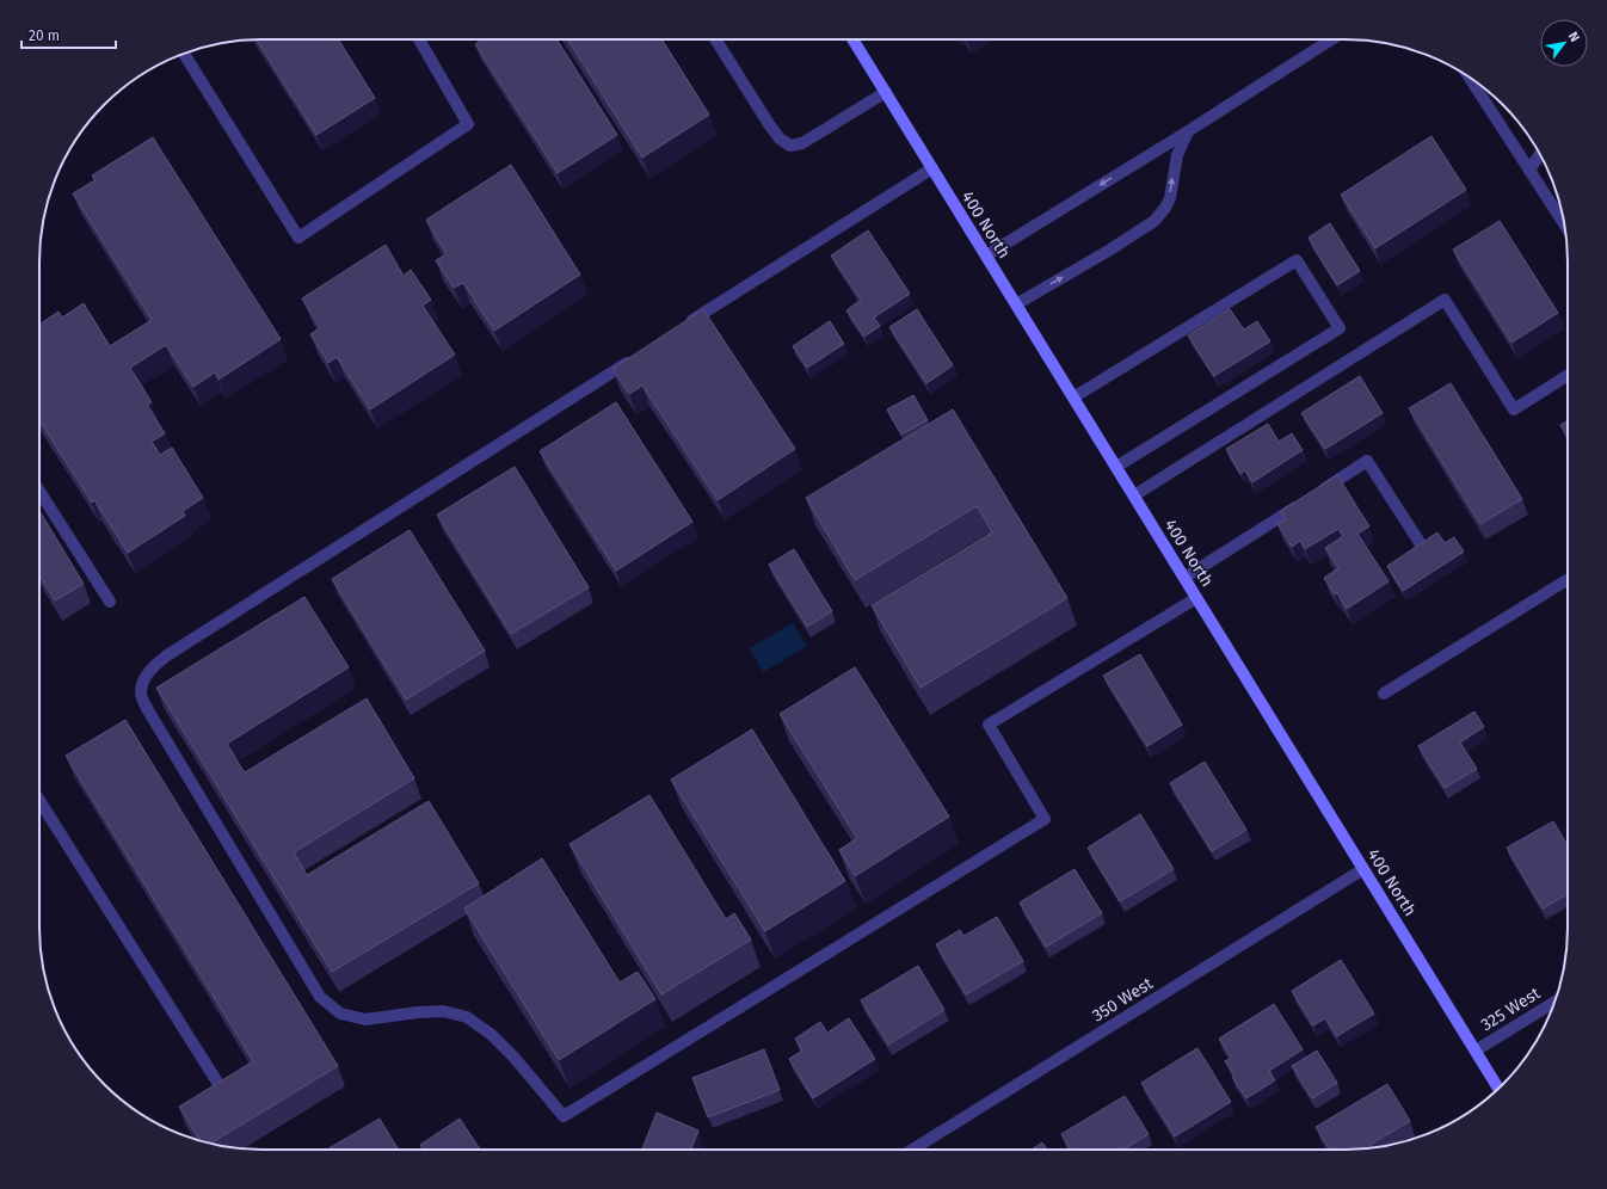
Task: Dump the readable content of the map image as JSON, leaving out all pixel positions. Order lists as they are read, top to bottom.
{
  "streets": {
    "main road": ["400 North"],
    "street": ["350 West", "325 West"]
  },
  "crossings": [
    ["400 North", "350 West"],
    ["400 North", "325 West"]
  ],
  "scale_bar": "20 m",
  "north": "top right"
}
